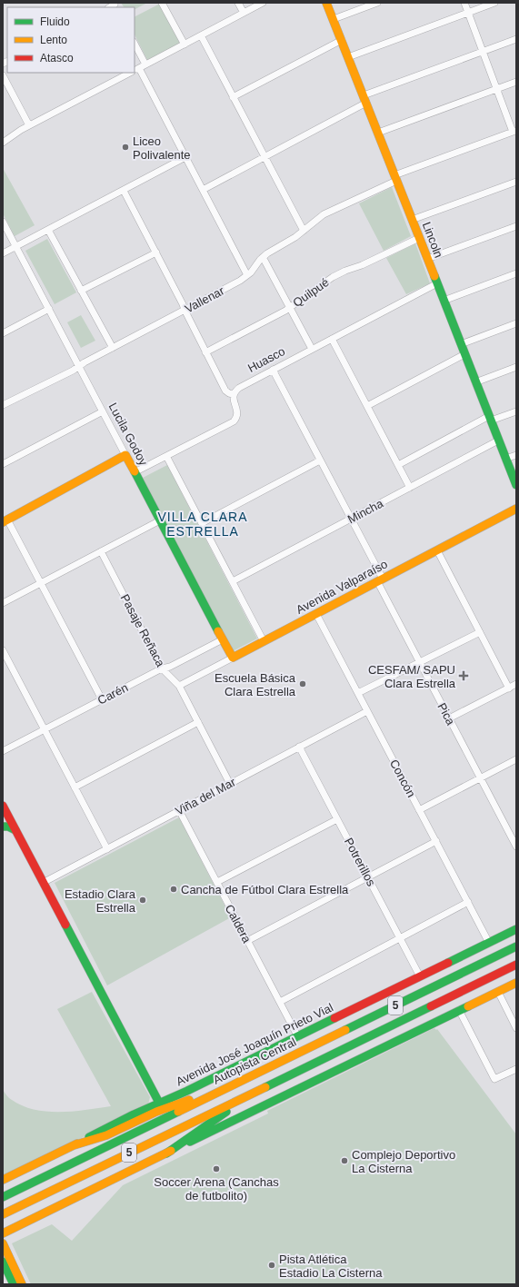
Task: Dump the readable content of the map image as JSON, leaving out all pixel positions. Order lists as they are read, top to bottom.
{
  "streets": {
    "main road": [
      "Lincoln",
      "Lucila Godoy",
      "Avenida Valparaíso",
      "5",
      "Avenida José Joaquín Prieto Vial",
      "Autopista Central"
    ],
    "street": [
      "Quilpué",
      "Vallenar",
      "Huasco",
      "Mincha",
      "Pasaje Reñaca",
      "Carén",
      "Pica",
      "Concón",
      "Viña del Mar",
      "Potrerillos",
      "Caldera"
    ]
  },
  "crossings": [
    ["Lincoln", "Quilpué"],
    ["Lincoln", "Vallenar"],
    ["Lincoln", "Huasco"],
    ["Lincoln", "Mincha"],
    ["Vallenar", "Lucila Godoy"],
    ["Huasco", "Pica"],
    ["Lucila Godoy", "Avenida Valparaíso"],
    ["Lucila Godoy", "Carén"],
    ["Mincha", "Pica"],
    ["Avenida Valparaíso", "Pasaje Reñaca"],
    ["Avenida Valparaíso", "Pica"],
    ["Avenida Valparaíso", "Concón"],
    ["Pasaje Reñaca", "Carén"],
    ["Pasaje Reñaca", "Viña del Mar"],
    ["Concón", "Viña del Mar"],
    ["Concón", "Avenida José Joaquín Prieto Vial"],
    ["Viña del Mar", "Potrerillos"],
    ["Viña del Mar", "Caldera"],
    ["Potrerillos", "Avenida José Joaquín Prieto Vial"],
    ["Caldera", "Avenida José Joaquín Prieto Vial"]
  ],
  "districts": ["VILLA CLARA ESTRELLA"],
  "places": {
    "other": [
      "Liceo Polivalente",
      "Escuela Básica Clara Estrella",
      "Cancha de Fútbol Clara Estrella",
      "Estadio Clara Estrella",
      "Complejo Deportivo La Cisterna",
      "Soccer Arena (Canchas de futbolito)",
      "Pista Atlética Estadio La Cisterna"
    ],
    "health": ["CESFAM/ SAPU Clara Estrella"]
  },
  "legend": ["Fluido", "Lento", "Atasco"]
}
